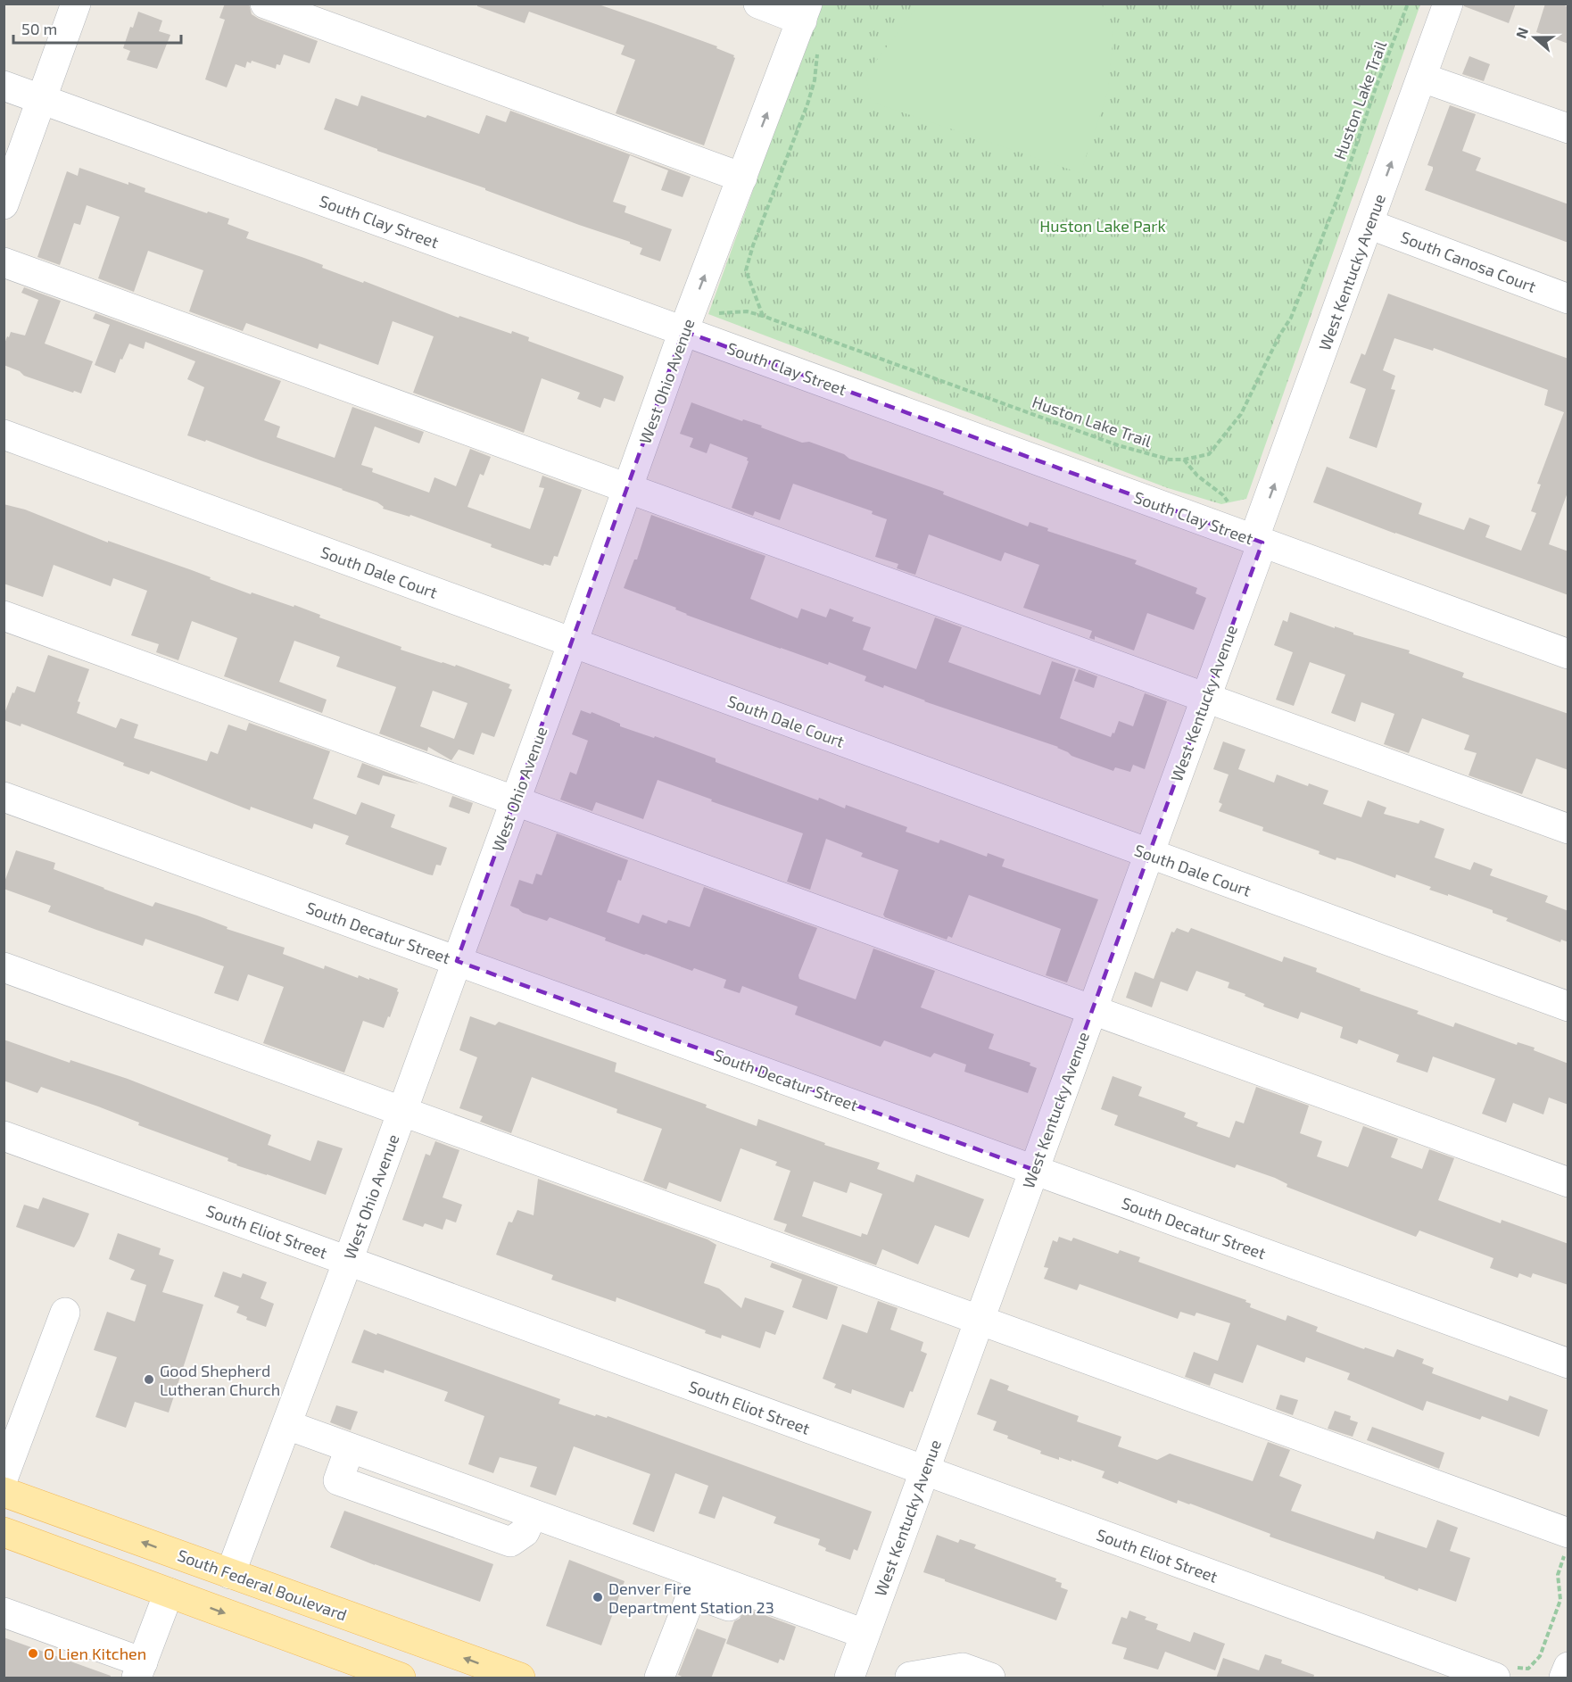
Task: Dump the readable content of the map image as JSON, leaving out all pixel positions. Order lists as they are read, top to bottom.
{
  "streets": {
    "main road": ["South Federal Boulevard"],
    "street": [
      "South Clay Street",
      "South Canosa Court",
      "West Kentucky Avenue",
      "West Ohio Avenue",
      "South Dale Court",
      "South Decatur Street",
      "South Eliot Street"
    ],
    "path": ["Huston Lake Trail"]
  },
  "crossings": [
    ["South Clay Street", "West Kentucky Avenue"],
    ["South Clay Street", "West Ohio Avenue"],
    ["South Canosa Court", "West Kentucky Avenue"],
    ["West Kentucky Avenue", "South Dale Court"],
    ["West Kentucky Avenue", "South Decatur Street"],
    ["West Kentucky Avenue", "South Eliot Street"],
    ["West Ohio Avenue", "South Dale Court"],
    ["West Ohio Avenue", "South Decatur Street"],
    ["West Ohio Avenue", "South Eliot Street"],
    ["West Ohio Avenue", "South Federal Boulevard"]
  ],
  "parks": ["Huston Lake Park"],
  "places": ["Good Shepherd Lutheran Church", "Denver Fire Department Station 23", "O Lien Kitchen"],
  "scale_bar": "50 m",
  "north": "left"
}
